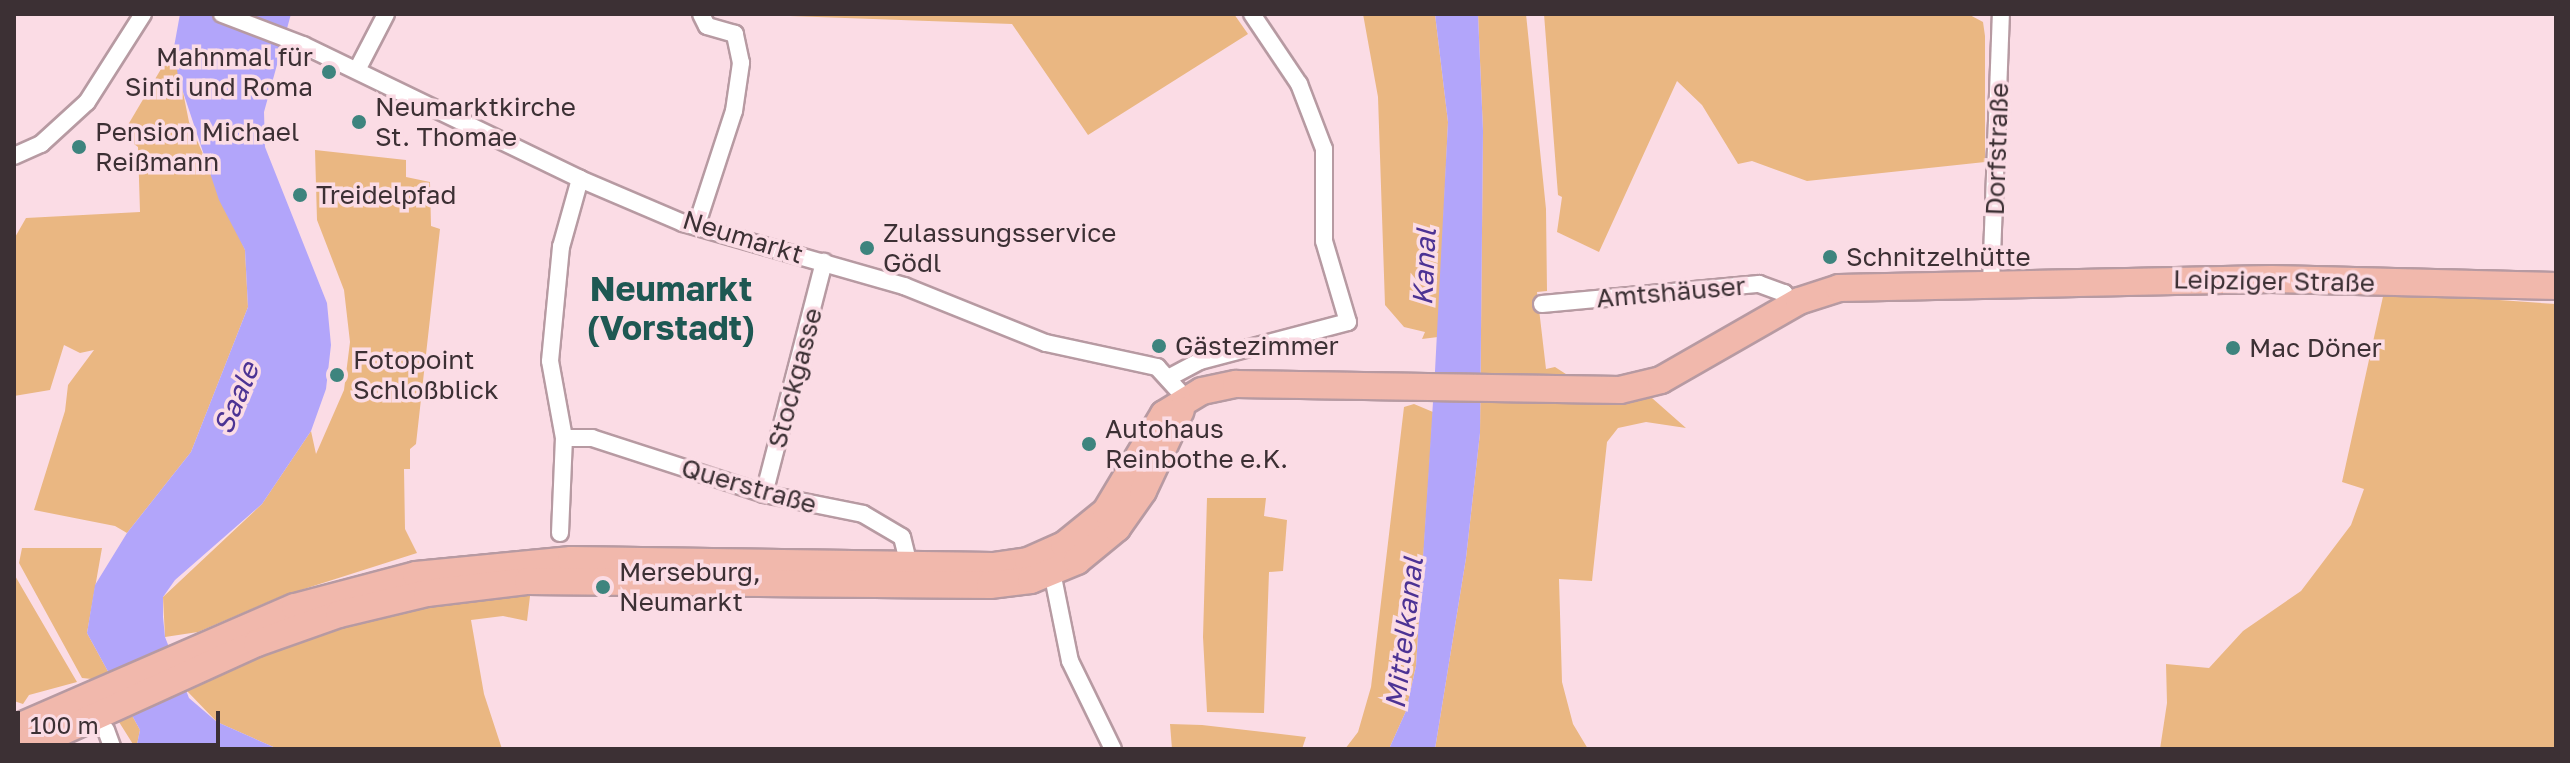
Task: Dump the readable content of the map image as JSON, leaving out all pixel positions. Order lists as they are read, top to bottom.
{
  "streets": {
    "main road": ["Leipziger Straße", "Amtshäuser"],
    "street": [
      "Dorfstraße",
      "Neumarkt",
      "Stockgasse",
      "Querstraße"
    ]
  },
  "crossings": [
    ["Dorfstraße", "Leipziger Straße"],
    ["Dorfstraße", "Amtshäuser"],
    ["Neumarkt", "Stockgasse"],
    ["Leipziger Straße", "Amtshäuser"],
    ["Stockgasse", "Querstraße"]
  ],
  "districts": ["Neumarkt (Vorstadt)"],
  "water": ["Kanal", "Saale", "Mittelkanal"],
  "places": [
    "Mahnmal für Sinti und Roma",
    "Neumarktkirche St. Thomae",
    "Pension Michael Reißmann",
    "Treidelpfad",
    "Zulassungsservice Gödl",
    "Schnitzelhütte",
    "Gästezimmer",
    "Mac Döner",
    "Fotopoint Schloßblick",
    "Autohaus Reinbothe e.K.",
    "Merseburg, Neumarkt"
  ],
  "scale_bar": "100 m"
}
